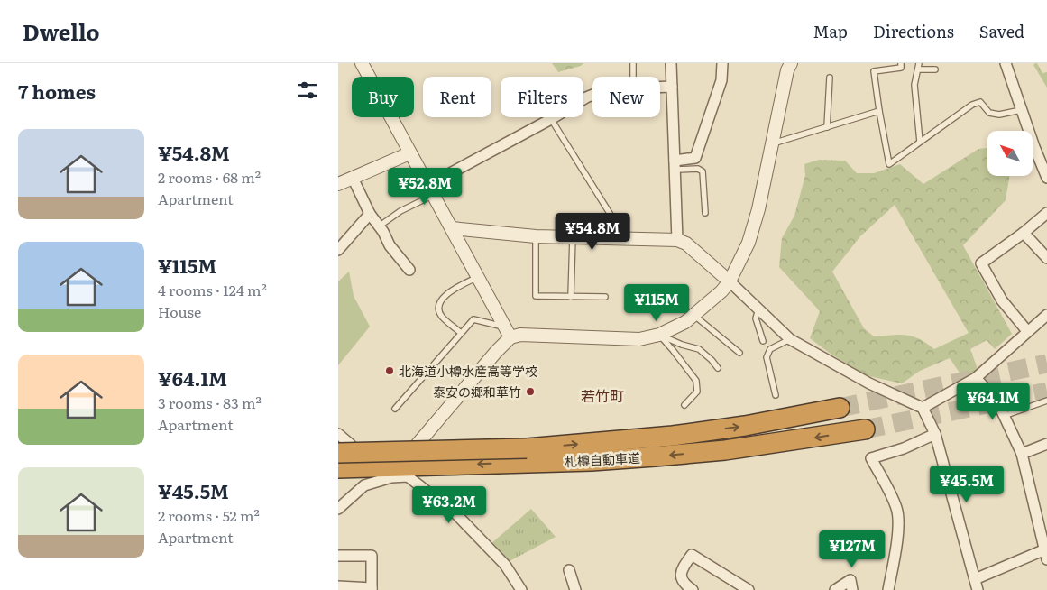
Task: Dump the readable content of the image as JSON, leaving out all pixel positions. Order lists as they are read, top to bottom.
{
  "streets": {
    "highway": ["札樽自動車道"]
  },
  "districts": ["若竹町"],
  "places": ["北海道小樽水産高等学校", "泰安の郷和華竹"],
  "north": "top left",
  "page": {
    "header": "Dwello",
    "nav": ["Map", "Directions", "Saved"],
    "heading": "7 homes",
    "chip": [
      "Buy",
      "Rent",
      "Filters",
      "New"
    ],
    "list": [
      {
        "name": "¥54.8M",
        "note": "2 rooms · 68 m² · Apartment"
      },
      {
        "name": "¥115M",
        "note": "4 rooms · 124 m² · House"
      },
      {
        "name": "¥64.1M",
        "note": "3 rooms · 83 m² · Apartment"
      },
      {
        "name": "¥45.5M",
        "note": "2 rooms · 52 m² · Apartment"
      }
    ],
    "price": [
      "¥52.8M",
      "¥54.8M",
      "¥115M",
      "¥64.1M",
      "¥45.5M",
      "¥63.2M",
      "¥127M"
    ]
  }
}
